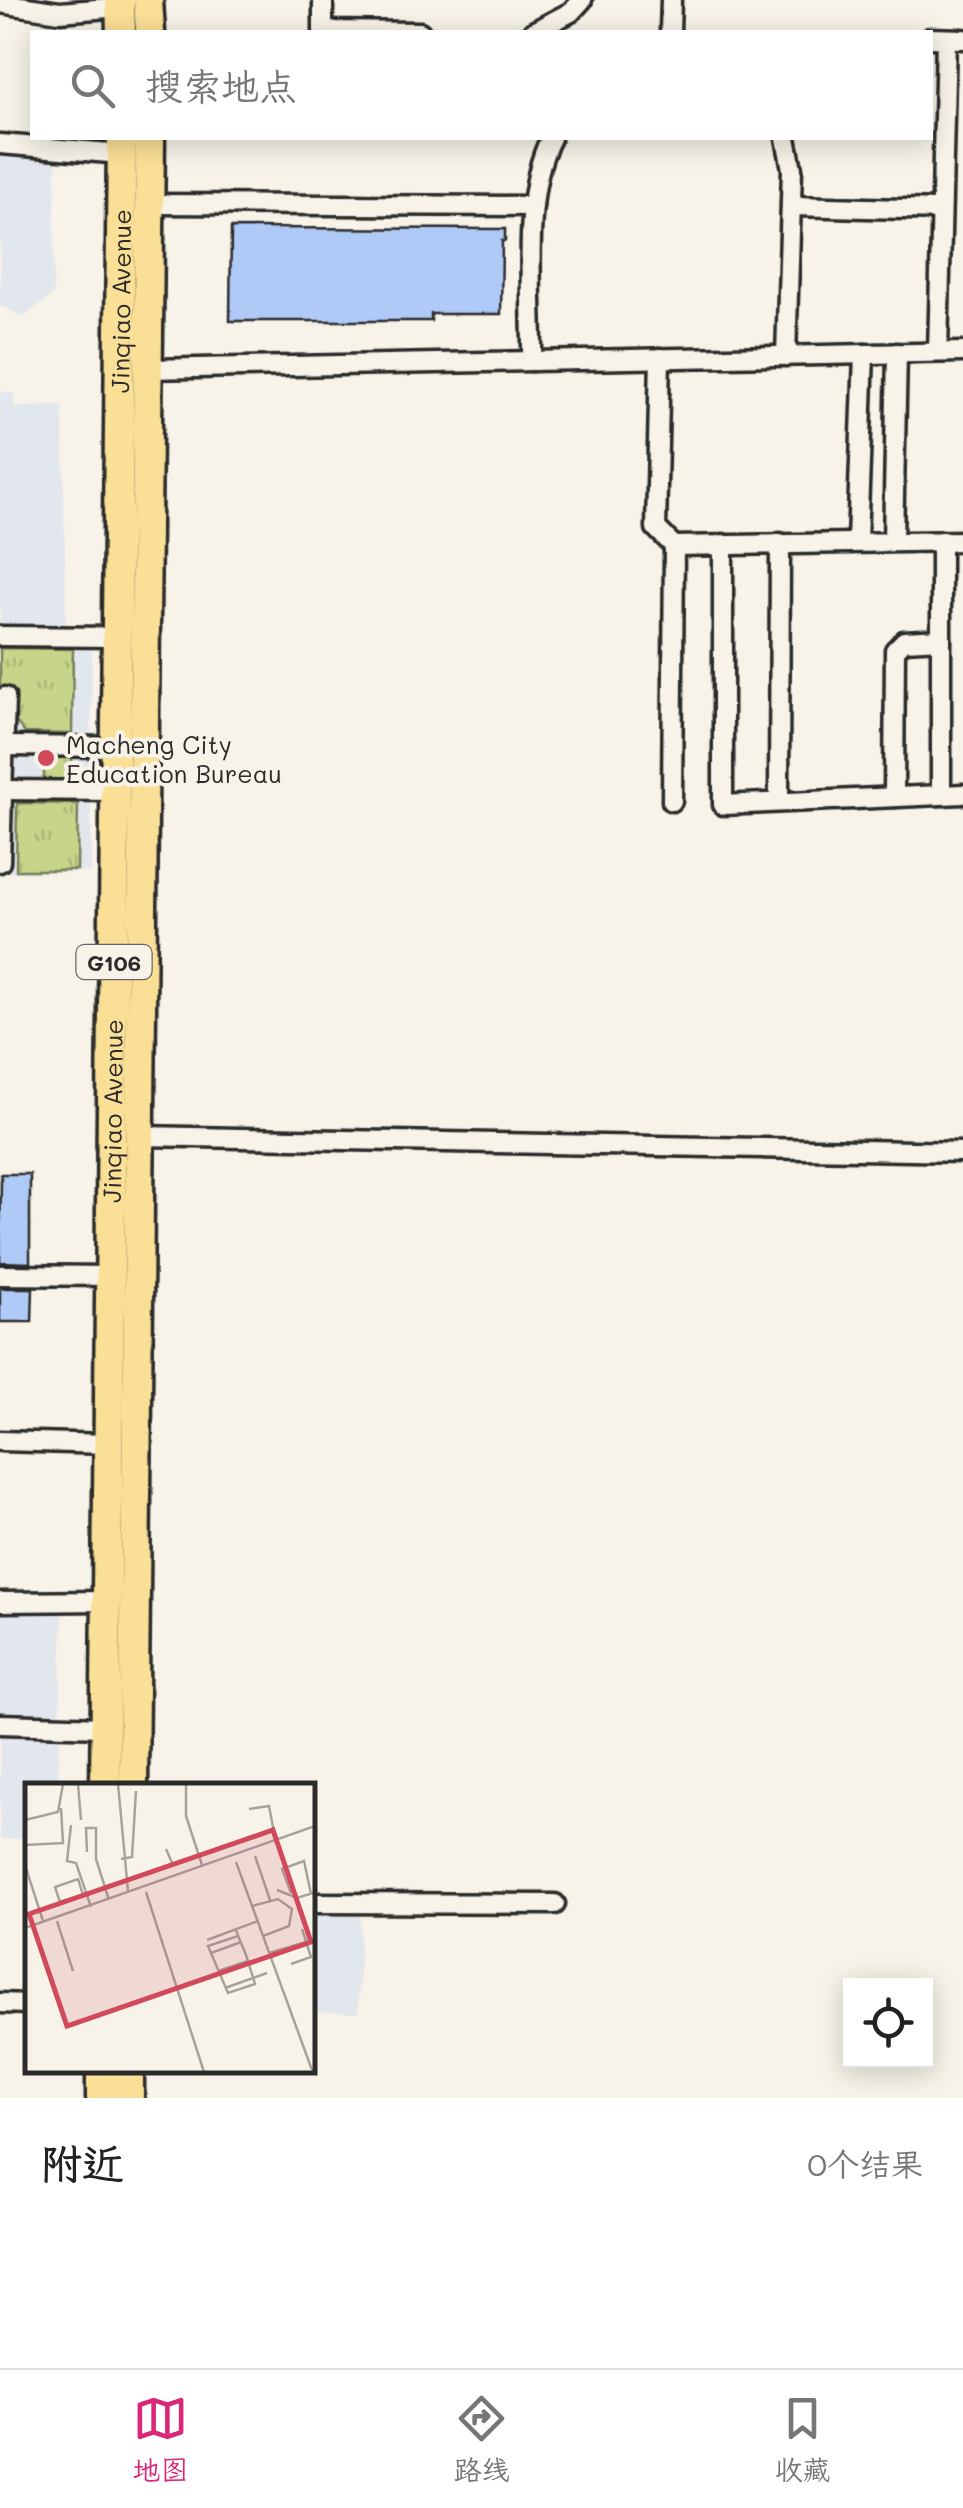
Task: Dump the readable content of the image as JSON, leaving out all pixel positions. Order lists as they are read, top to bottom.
{
  "streets": {
    "highway": ["Jinqiao Avenue", "G106"]
  },
  "places": ["Macheng City Education Bureau"],
  "page": {
    "search": "搜索地点",
    "heading": ["附近", "0个结果"],
    "nav": ["地图", "路线", "收藏"]
  }
}
